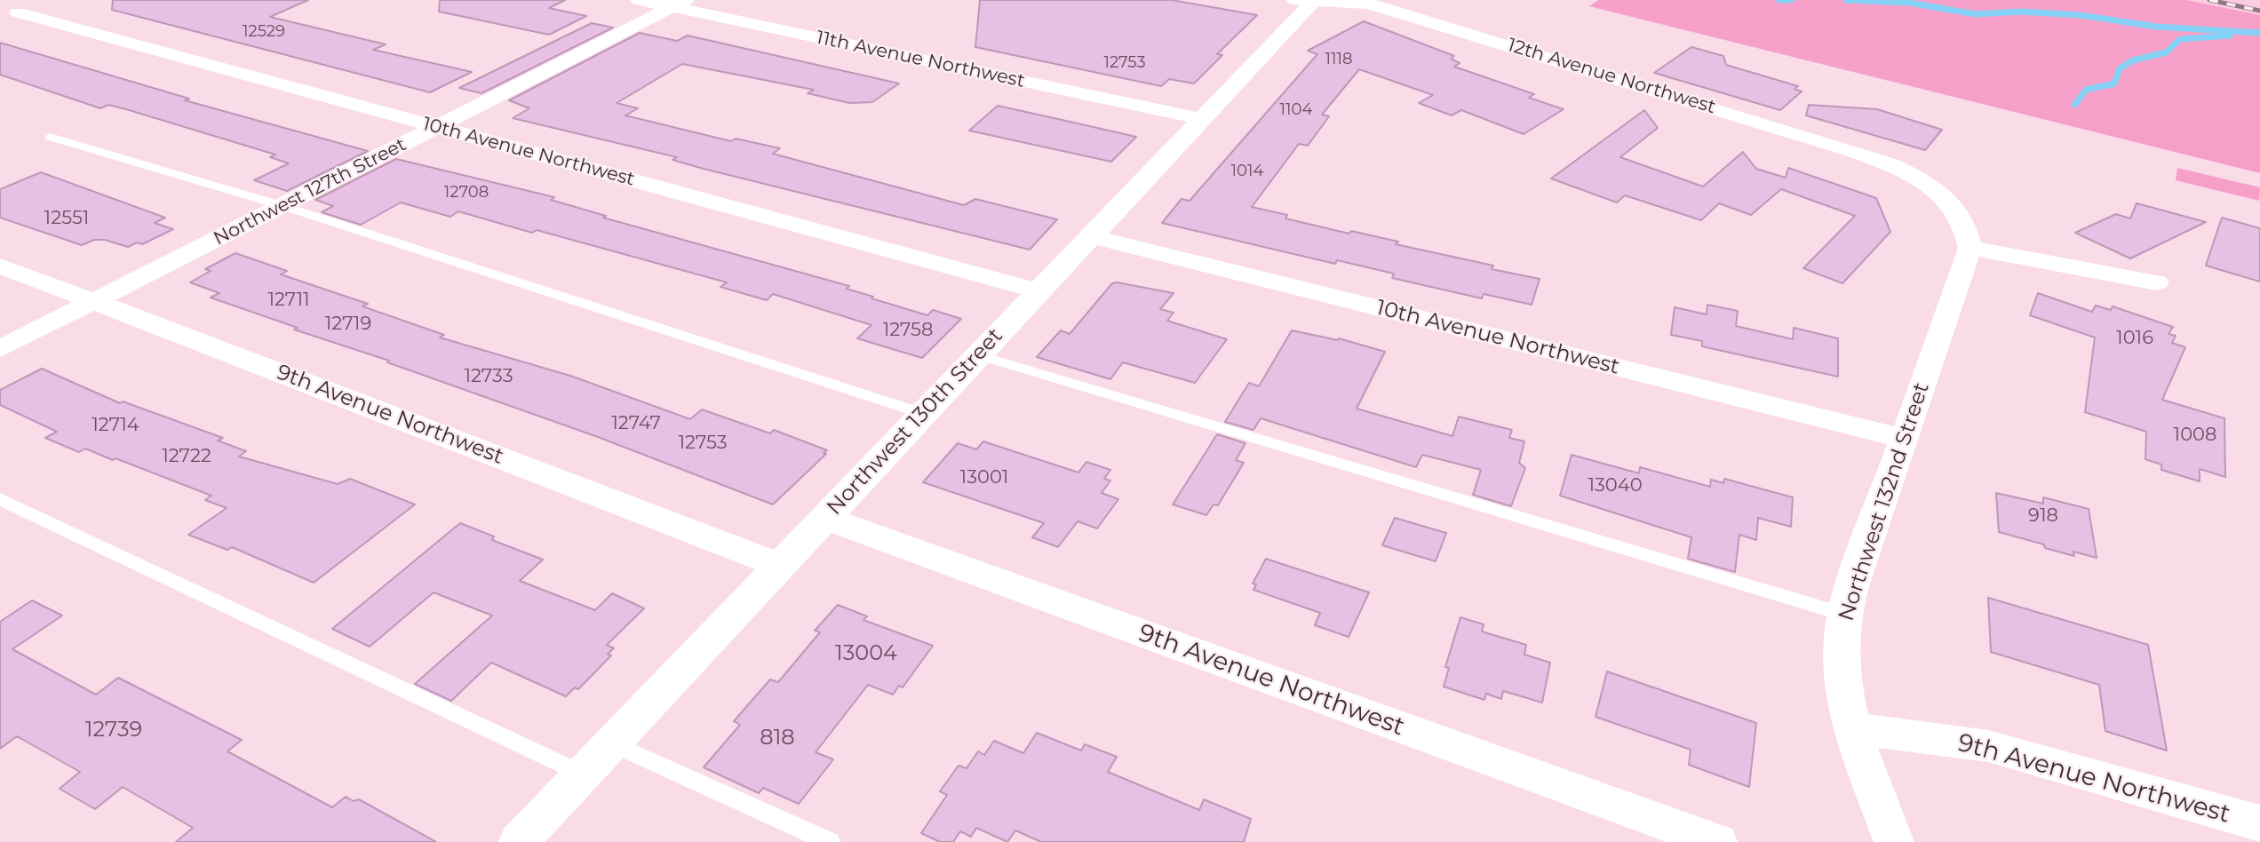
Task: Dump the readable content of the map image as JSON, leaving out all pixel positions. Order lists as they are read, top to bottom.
{
  "streets": {
    "street": [
      "11th Avenue Northwest",
      "12th Avenue Northwest",
      "10th Avenue Northwest",
      "Northwest 127th Street",
      "9th Avenue Northwest",
      "Northwest 130th Street",
      "Northwest 132nd Street"
    ]
  },
  "crossings": [
    ["11th Avenue Northwest", "Northwest 127th Street"],
    ["11th Avenue Northwest", "Northwest 130th Street"],
    ["12th Avenue Northwest", "Northwest 130th Street"],
    ["12th Avenue Northwest", "Northwest 132nd Street"],
    ["10th Avenue Northwest", "Northwest 127th Street"],
    ["10th Avenue Northwest", "Northwest 130th Street"],
    ["10th Avenue Northwest", "Northwest 132nd Street"],
    ["Northwest 127th Street", "9th Avenue Northwest"],
    ["9th Avenue Northwest", "Northwest 130th Street"],
    ["9th Avenue Northwest", "Northwest 132nd Street"]
  ],
  "house_numbers": [
    "12529",
    "1118",
    "12753",
    "1104",
    "1014",
    "12708",
    "12551",
    "12711",
    "12719",
    "12758",
    "1016",
    "12733",
    "12747",
    "12714",
    "1008",
    "12753",
    "12722",
    "13001",
    "13040",
    "918",
    "13004",
    "12739",
    "818"
  ]
}
